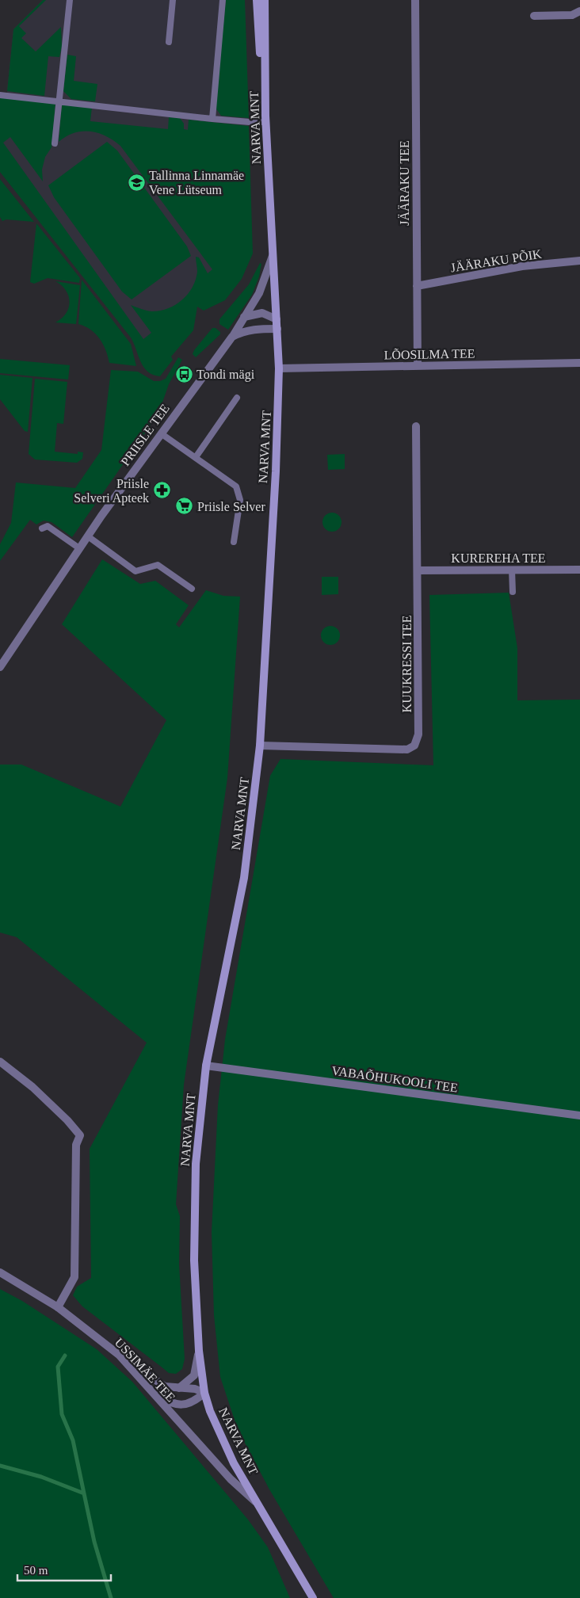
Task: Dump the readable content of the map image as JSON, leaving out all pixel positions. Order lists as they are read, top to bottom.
{
  "streets": {
    "main road": ["NARVA MNT"],
    "street": [
      "JÄÄRAKU TEE",
      "JÄÄRAKU PÕIK",
      "LÕOSILMA TEE",
      "PRIISLE TEE",
      "KUREREHA TEE",
      "KUUKRESSI TEE",
      "VABAÕHUKOOLI TEE",
      "USSIMÄE TEE"
    ]
  },
  "crossings": [
    ["NARVA MNT", "LÕOSILMA TEE"],
    ["NARVA MNT", "PRIISLE TEE"],
    ["NARVA MNT", "KUUKRESSI TEE"],
    ["NARVA MNT", "VABAÕHUKOOLI TEE"],
    ["NARVA MNT", "USSIMÄE TEE"],
    ["JÄÄRAKU TEE", "JÄÄRAKU PÕIK"],
    ["JÄÄRAKU TEE", "LÕOSILMA TEE"],
    ["KUREREHA TEE", "KUUKRESSI TEE"]
  ],
  "places": {
    "school or university": ["Tallinna Linnamäe Vene Lütseum"],
    "bus stop": ["Tondi mägi"],
    "pharmacy": ["Priisle Selveri Apteek"],
    "supermarket": ["Priisle Selver"]
  },
  "scale_bar": "50 m"
}
